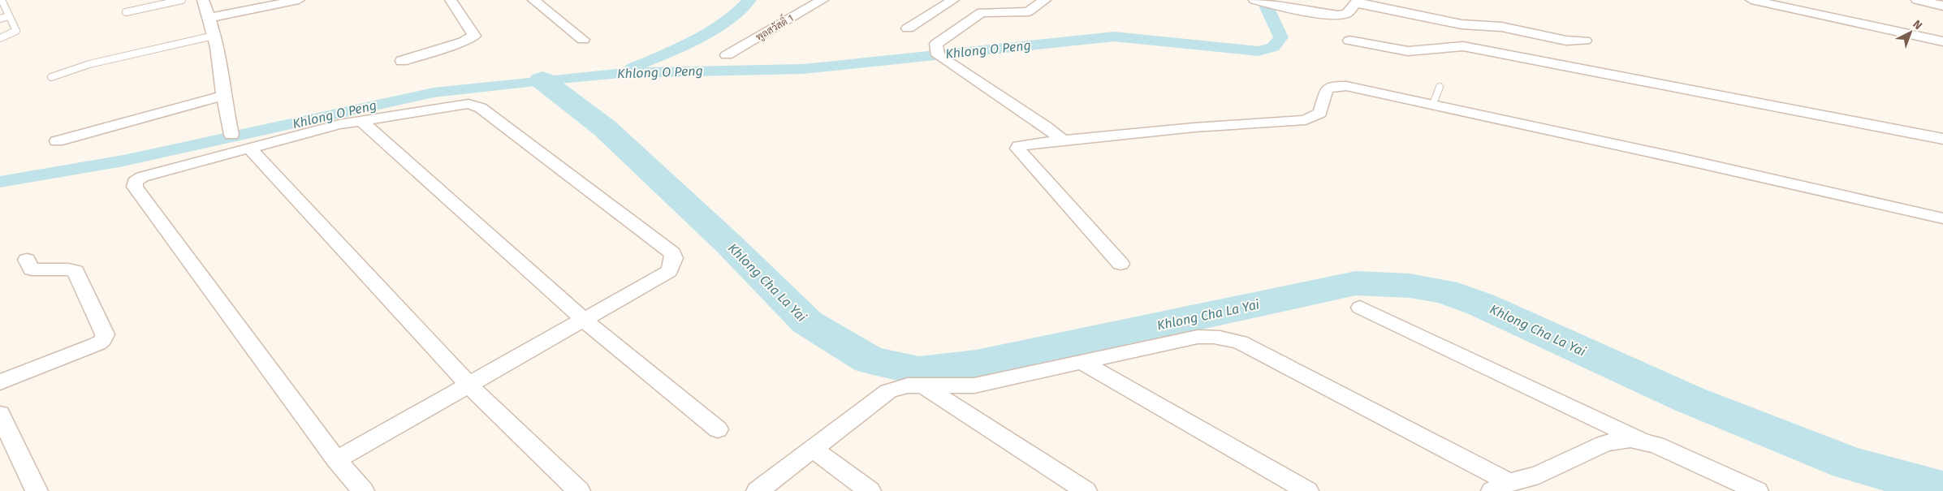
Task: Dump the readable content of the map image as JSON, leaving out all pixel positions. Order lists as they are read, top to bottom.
{
  "streets": {
    "street": ["พูลสวัสดิ์ 1"]
  },
  "water": ["Khlong O Peng", "Khlong Cha La Yai"],
  "north": "top right"
}
